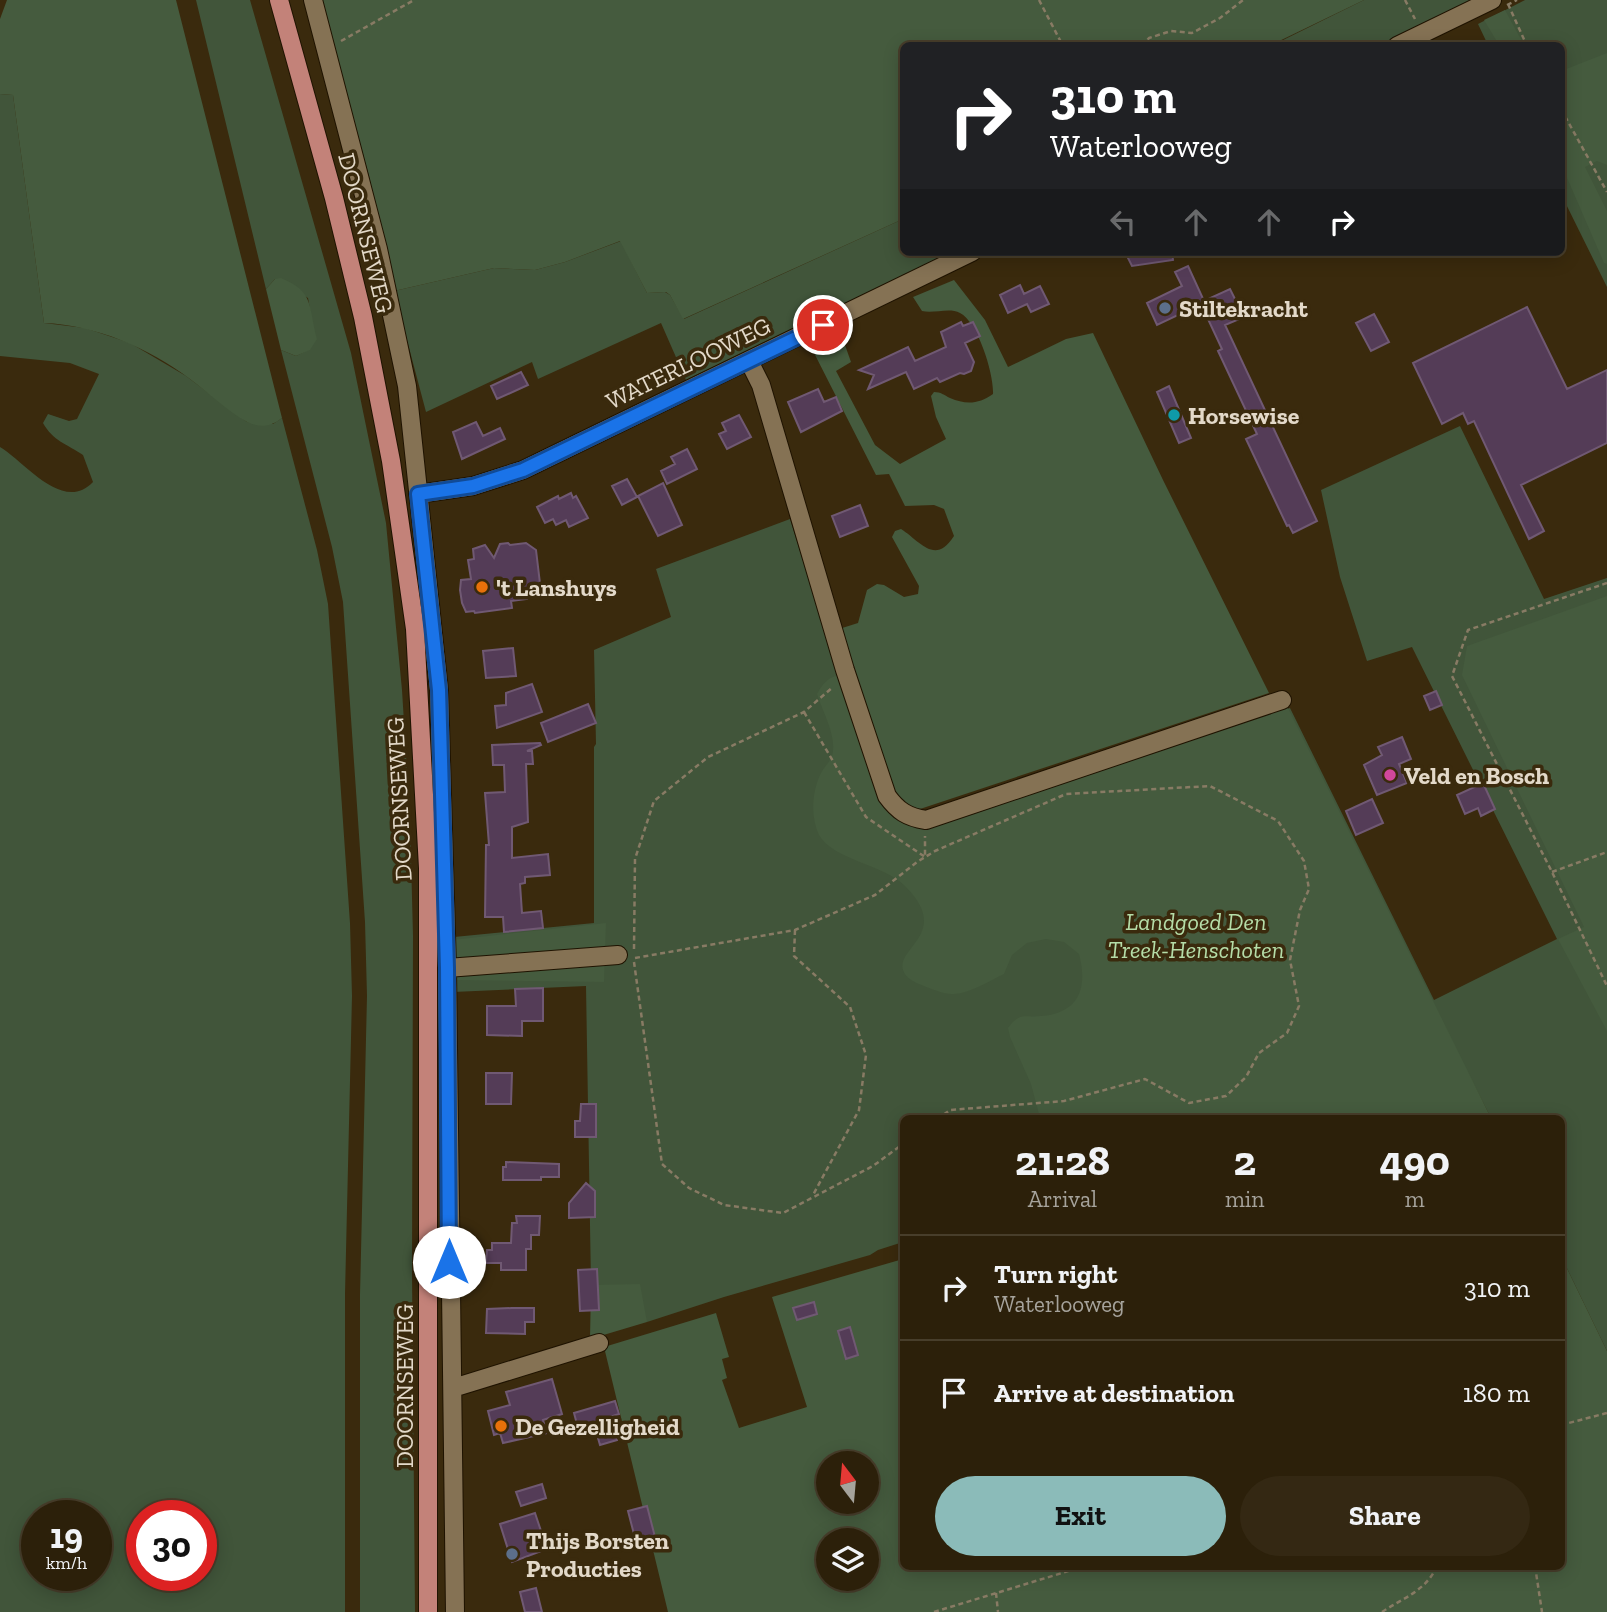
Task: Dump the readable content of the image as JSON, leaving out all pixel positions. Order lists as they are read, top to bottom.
{
  "streets": {
    "main road": ["DOORNSEWEG"],
    "street": ["WATERLOOWEG"]
  },
  "crossings": [
    ["DOORNSEWEG", "WATERLOOWEG"]
  ],
  "parks": ["Landgoed Den Treek-Henschoten"],
  "places": [
    "Stiltekracht",
    "Horsewise",
    "'t Lanshuys",
    "Veld en Bosch",
    "De Gezelligheid",
    "Thijs Borsten Producties"
  ],
  "north": "top",
  "page": {
    "turn": ["310 m", "Waterlooweg"],
    "eta": [
      "21:28",
      "Arrival",
      "2",
      "min",
      "490",
      "m"
    ],
    "list": [
      {
        "name": "Turn right",
        "note": "Waterlooweg",
        "value": "310 m"
      },
      {
        "name": "Arrive at destination",
        "value": "180 m"
      }
    ],
    "buttons": ["Exit", "Share"],
    "speed": "19 km/h",
    "limit": "30"
  }
}
